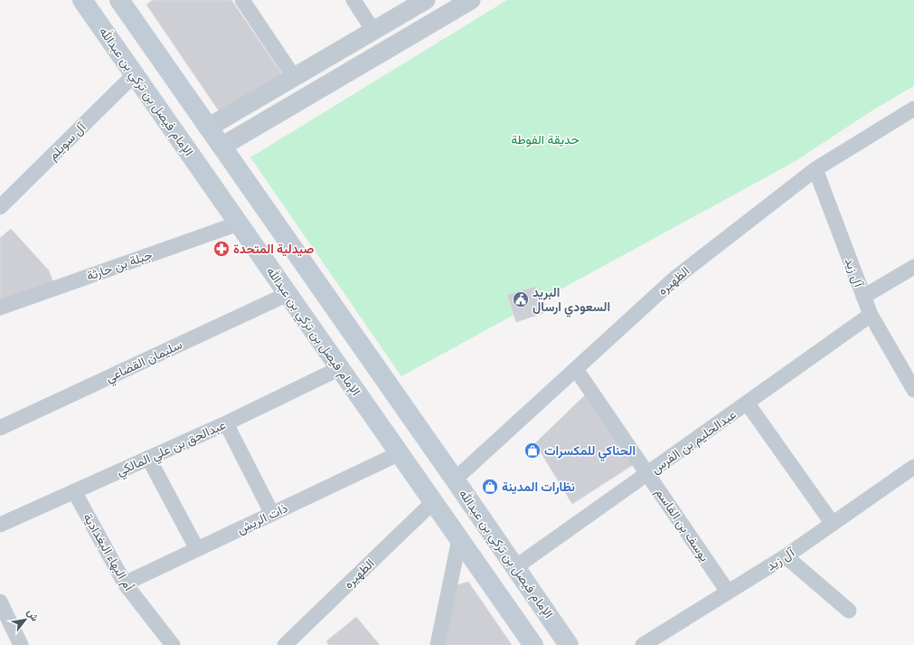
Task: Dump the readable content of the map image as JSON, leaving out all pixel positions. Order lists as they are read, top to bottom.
{
  "streets": {
    "main road": ["الإمام فيصل بن تركي بن عبدالله"],
    "street": [
      "آل سويلم",
      "جبلة بن حارثة",
      "آل زيد",
      "الظهيره",
      "سليمان القضاعي",
      "عبدالحليم بن الفرس",
      "عبدالحق بن علي المالكي",
      "ذات الريش",
      "يوسف بن القاسم",
      "أم البهاء البغدادية"
    ]
  },
  "crossings": [
    ["الإمام فيصل بن تركي بن عبدالله", "آل سويلم"],
    ["الإمام فيصل بن تركي بن عبدالله", "جبلة بن حارثة"],
    ["الإمام فيصل بن تركي بن عبدالله", "الظهيره"],
    ["الإمام فيصل بن تركي بن عبدالله", "سليمان القضاعي"],
    ["الإمام فيصل بن تركي بن عبدالله", "عبدالحليم بن الفرس"],
    ["الإمام فيصل بن تركي بن عبدالله", "عبدالحق بن علي المالكي"],
    ["الإمام فيصل بن تركي بن عبدالله", "ذات الريش"],
    ["آل زيد", "الظهيره"],
    ["آل زيد", "عبدالحليم بن الفرس"],
    ["آل زيد", "يوسف بن القاسم"],
    ["الظهيره", "يوسف بن القاسم"],
    ["عبدالحليم بن الفرس", "يوسف بن القاسم"],
    ["عبدالحق بن علي المالكي", "أم البهاء البغدادية"],
    ["ذات الريش", "أم البهاء البغدادية"]
  ],
  "parks": ["حديقة الفوطة"],
  "places": {
    "pharmacy": ["صيدلية المتحدة"],
    "public building": ["البريد السعودي ارسال"],
    "shop": ["الحناكي للمكسرات", "نظارات المدينة"]
  },
  "north": "top right"
}
